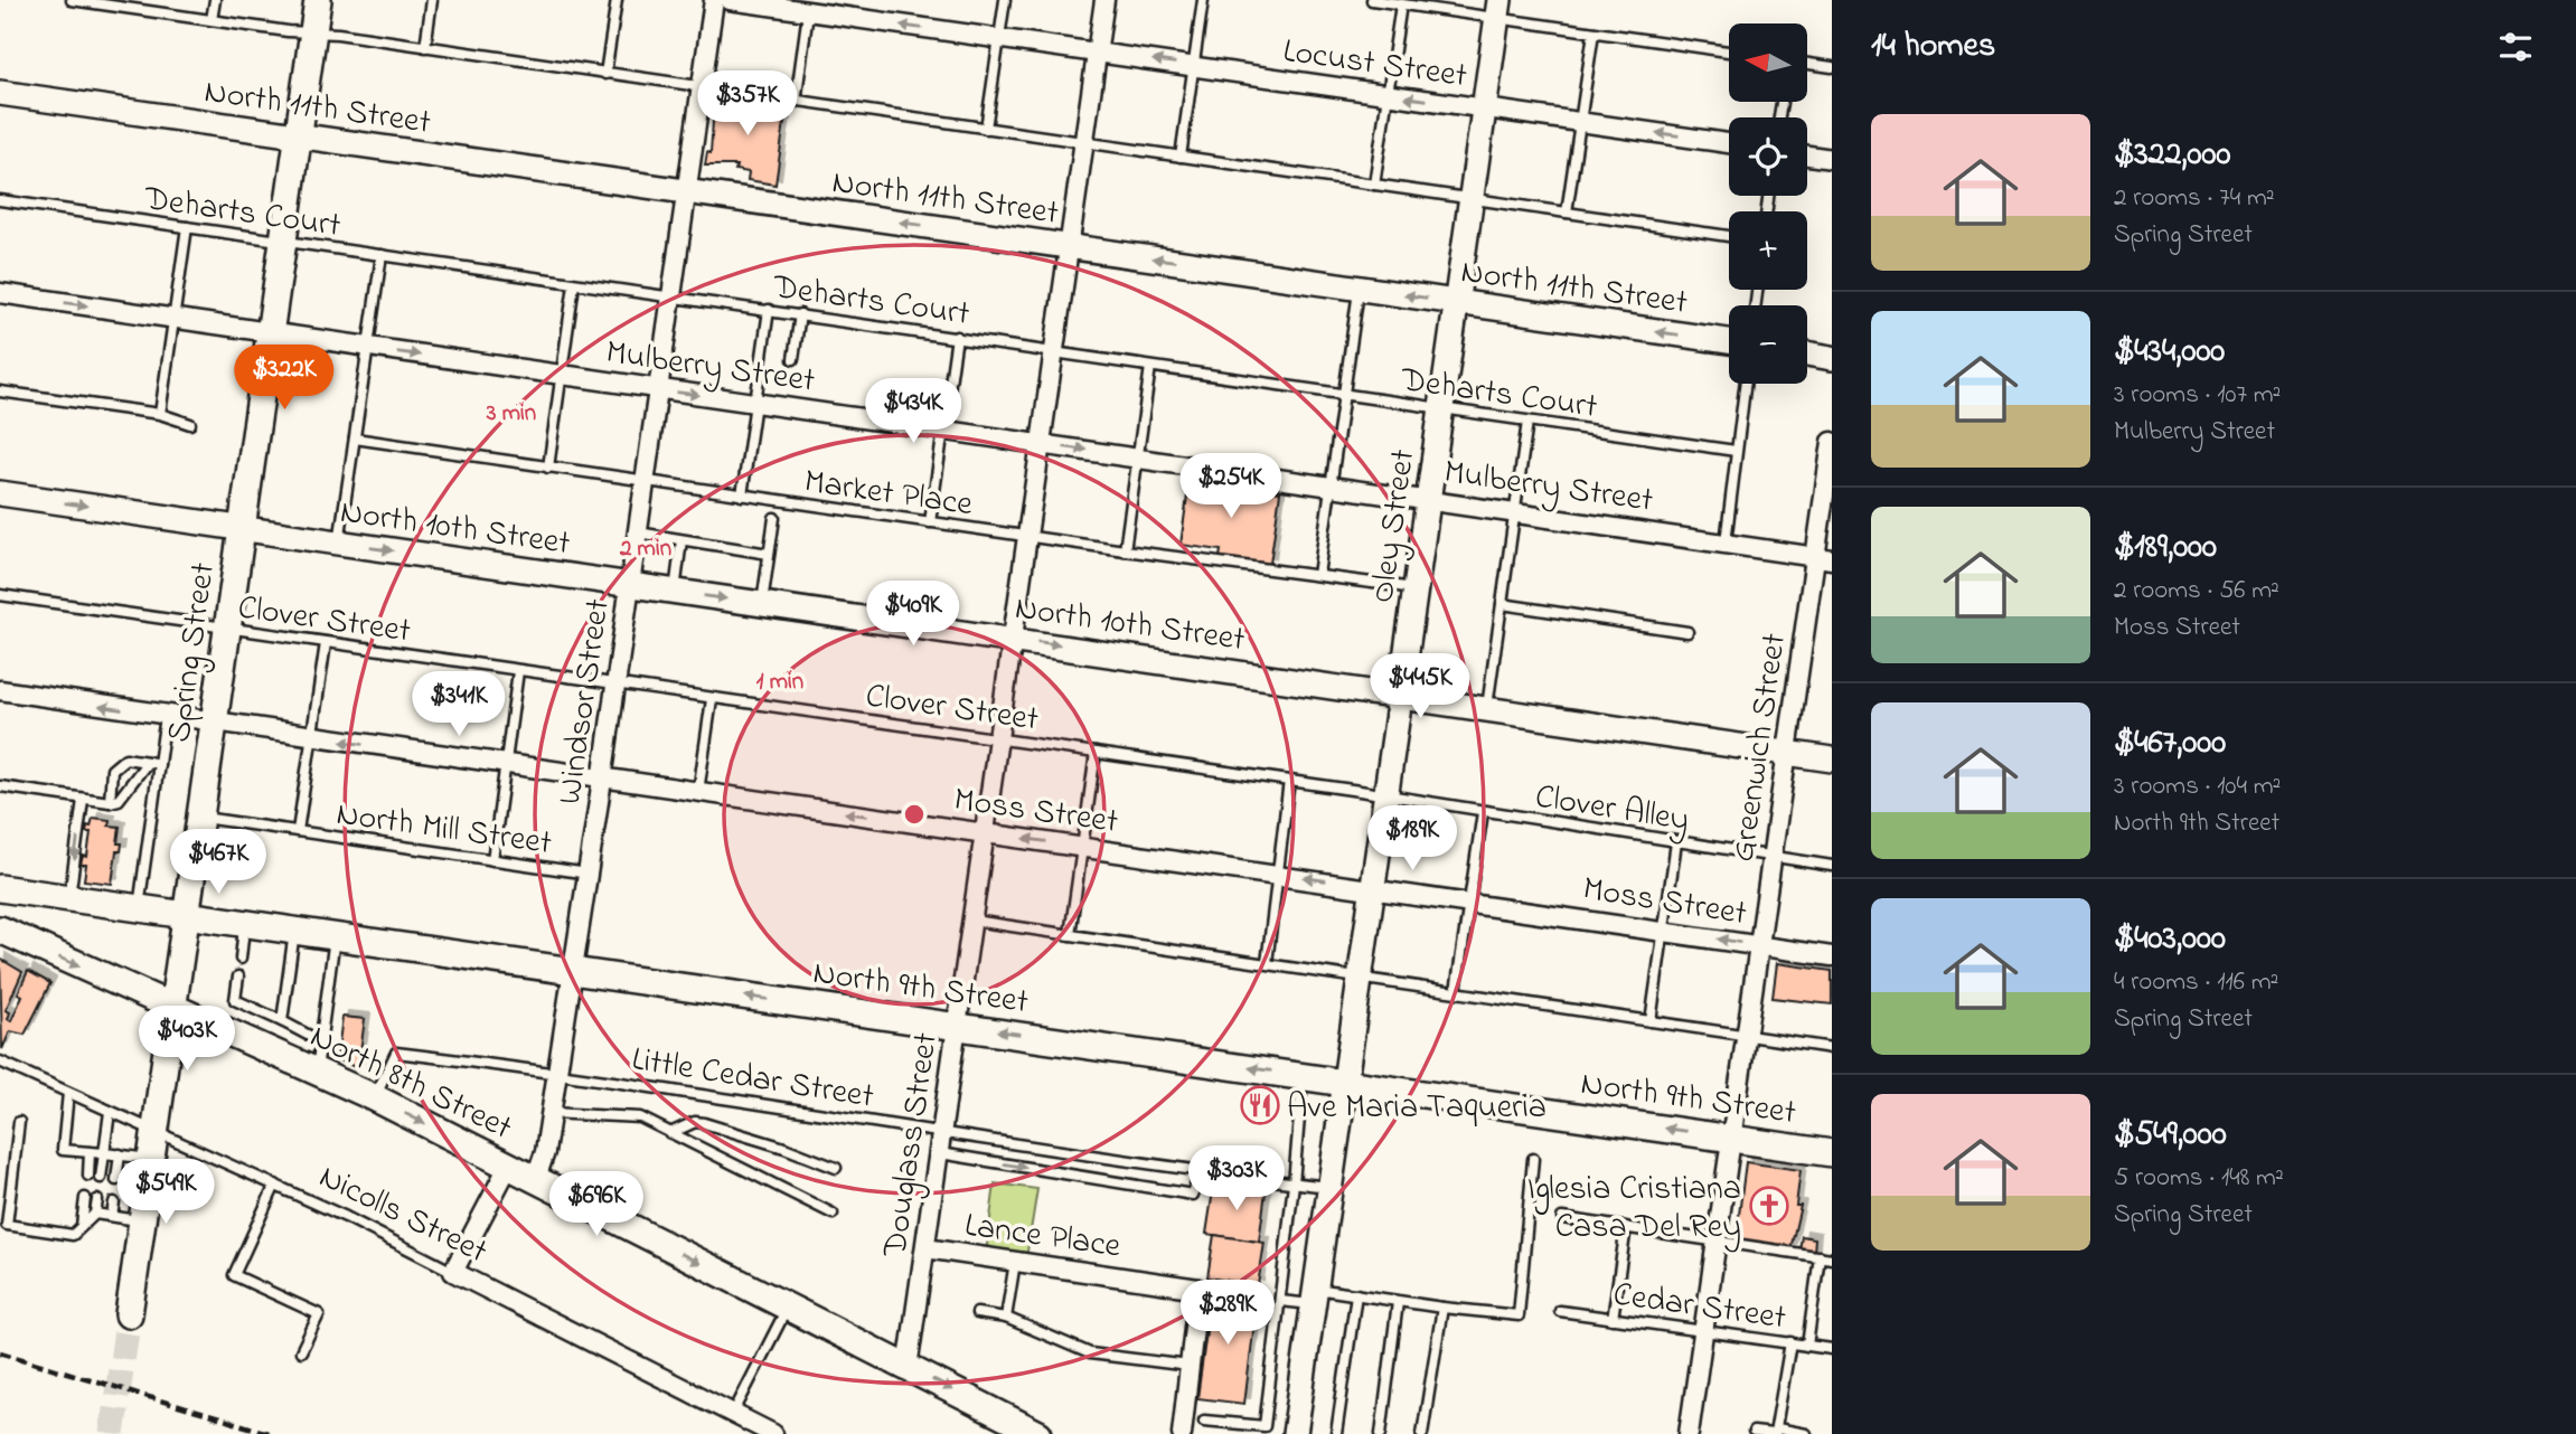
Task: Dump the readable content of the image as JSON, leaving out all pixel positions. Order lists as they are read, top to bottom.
{
  "streets": {
    "main road": ["Spring Street", "North 9th Street", "North 8th Street"],
    "street": [
      "Locust Street",
      "North 11th Street",
      "Mulberry Street",
      "North 10th Street",
      "Oley Street",
      "Windsor Street",
      "Greenwich Street",
      "Moss Street",
      "Douglass Street",
      "Nicolls Street",
      "Lance Place"
    ],
    "lane": [
      "Deharts Court",
      "Market Place",
      "Clover Street",
      "Clover Alley",
      "North Mill Street",
      "Little Cedar Street",
      "Cedar Street"
    ]
  },
  "crossings": [
    ["Locust Street", "Oley Street"],
    ["Locust Street", "Douglass Street"],
    ["North 11th Street", "Oley Street"],
    ["North 11th Street", "Spring Street"],
    ["North 11th Street", "Windsor Street"],
    ["North 11th Street", "Douglass Street"],
    ["Deharts Court", "Oley Street"],
    ["Deharts Court", "Spring Street"],
    ["Deharts Court", "Windsor Street"],
    ["Deharts Court", "Douglass Street"],
    ["Mulberry Street", "Oley Street"],
    ["Mulberry Street", "Spring Street"],
    ["Mulberry Street", "Windsor Street"],
    ["Mulberry Street", "Greenwich Street"],
    ["Mulberry Street", "Douglass Street"],
    ["Market Place", "Oley Street"],
    ["Market Place", "Windsor Street"],
    ["Market Place", "Douglass Street"],
    ["North 10th Street", "Oley Street"],
    ["North 10th Street", "Spring Street"],
    ["North 10th Street", "Windsor Street"],
    ["North 10th Street", "Greenwich Street"],
    ["North 10th Street", "Douglass Street"],
    ["Oley Street", "Clover Street"],
    ["Oley Street", "Clover Alley"],
    ["Oley Street", "Moss Street"],
    ["Oley Street", "North 9th Street"],
    ["Oley Street", "Little Cedar Street"],
    ["Clover Street", "Spring Street"],
    ["Clover Street", "Windsor Street"],
    ["Clover Street", "Clover Alley"],
    ["Clover Street", "Douglass Street"],
    ["Spring Street", "Moss Street"],
    ["Spring Street", "North Mill Street"],
    ["Spring Street", "North 9th Street"],
    ["Spring Street", "North 8th Street"],
    ["Spring Street", "Nicolls Street"],
    ["Windsor Street", "Moss Street"],
    ["Windsor Street", "North Mill Street"],
    ["Windsor Street", "North 9th Street"],
    ["Windsor Street", "Little Cedar Street"],
    ["Windsor Street", "North 8th Street"],
    ["Greenwich Street", "Clover Alley"],
    ["Greenwich Street", "Moss Street"],
    ["Greenwich Street", "North 9th Street"],
    ["Greenwich Street", "Cedar Street"],
    ["Moss Street", "Douglass Street"],
    ["North 9th Street", "Douglass Street"],
    ["Little Cedar Street", "North 8th Street"],
    ["Little Cedar Street", "Douglass Street"],
    ["North 8th Street", "Douglass Street"],
    ["Douglass Street", "Lance Place"]
  ],
  "one_way": [
    "Locust Street",
    "North 11th Street",
    "North 10th Street",
    "Moss Street",
    "North 9th Street",
    "North 8th Street"
  ],
  "places": {
    "restaurant": ["Ave Maria Taqueria"],
    "church": ["Iglesia Cristiana Casa Del Rey"]
  },
  "north": "left",
  "page": {
    "heading": "14 homes",
    "map_buttons": ["+", "−"],
    "price": [
      "$357K",
      "$322K",
      "$434K",
      "$254K",
      "$409K",
      "$445K",
      "$341K",
      "$189K",
      "$467K",
      "$403K",
      "$303K",
      "$549K",
      "$696K",
      "$289K"
    ],
    "list": [
      {
        "name": "$322,000",
        "note": "2 rooms · 74 m² · Spring Street"
      },
      {
        "name": "$434,000",
        "note": "3 rooms · 107 m² · Mulberry Street"
      },
      {
        "name": "$189,000",
        "note": "2 rooms · 56 m² · Moss Street"
      },
      {
        "name": "$467,000",
        "note": "3 rooms · 104 m² · North 9th Street"
      },
      {
        "name": "$403,000",
        "note": "4 rooms · 116 m² · Spring Street"
      },
      {
        "name": "$549,000",
        "note": "5 rooms · 148 m² · Spring Street"
      }
    ]
  },
  "rings": ["3 min", "2 min", "1 min"]
}
